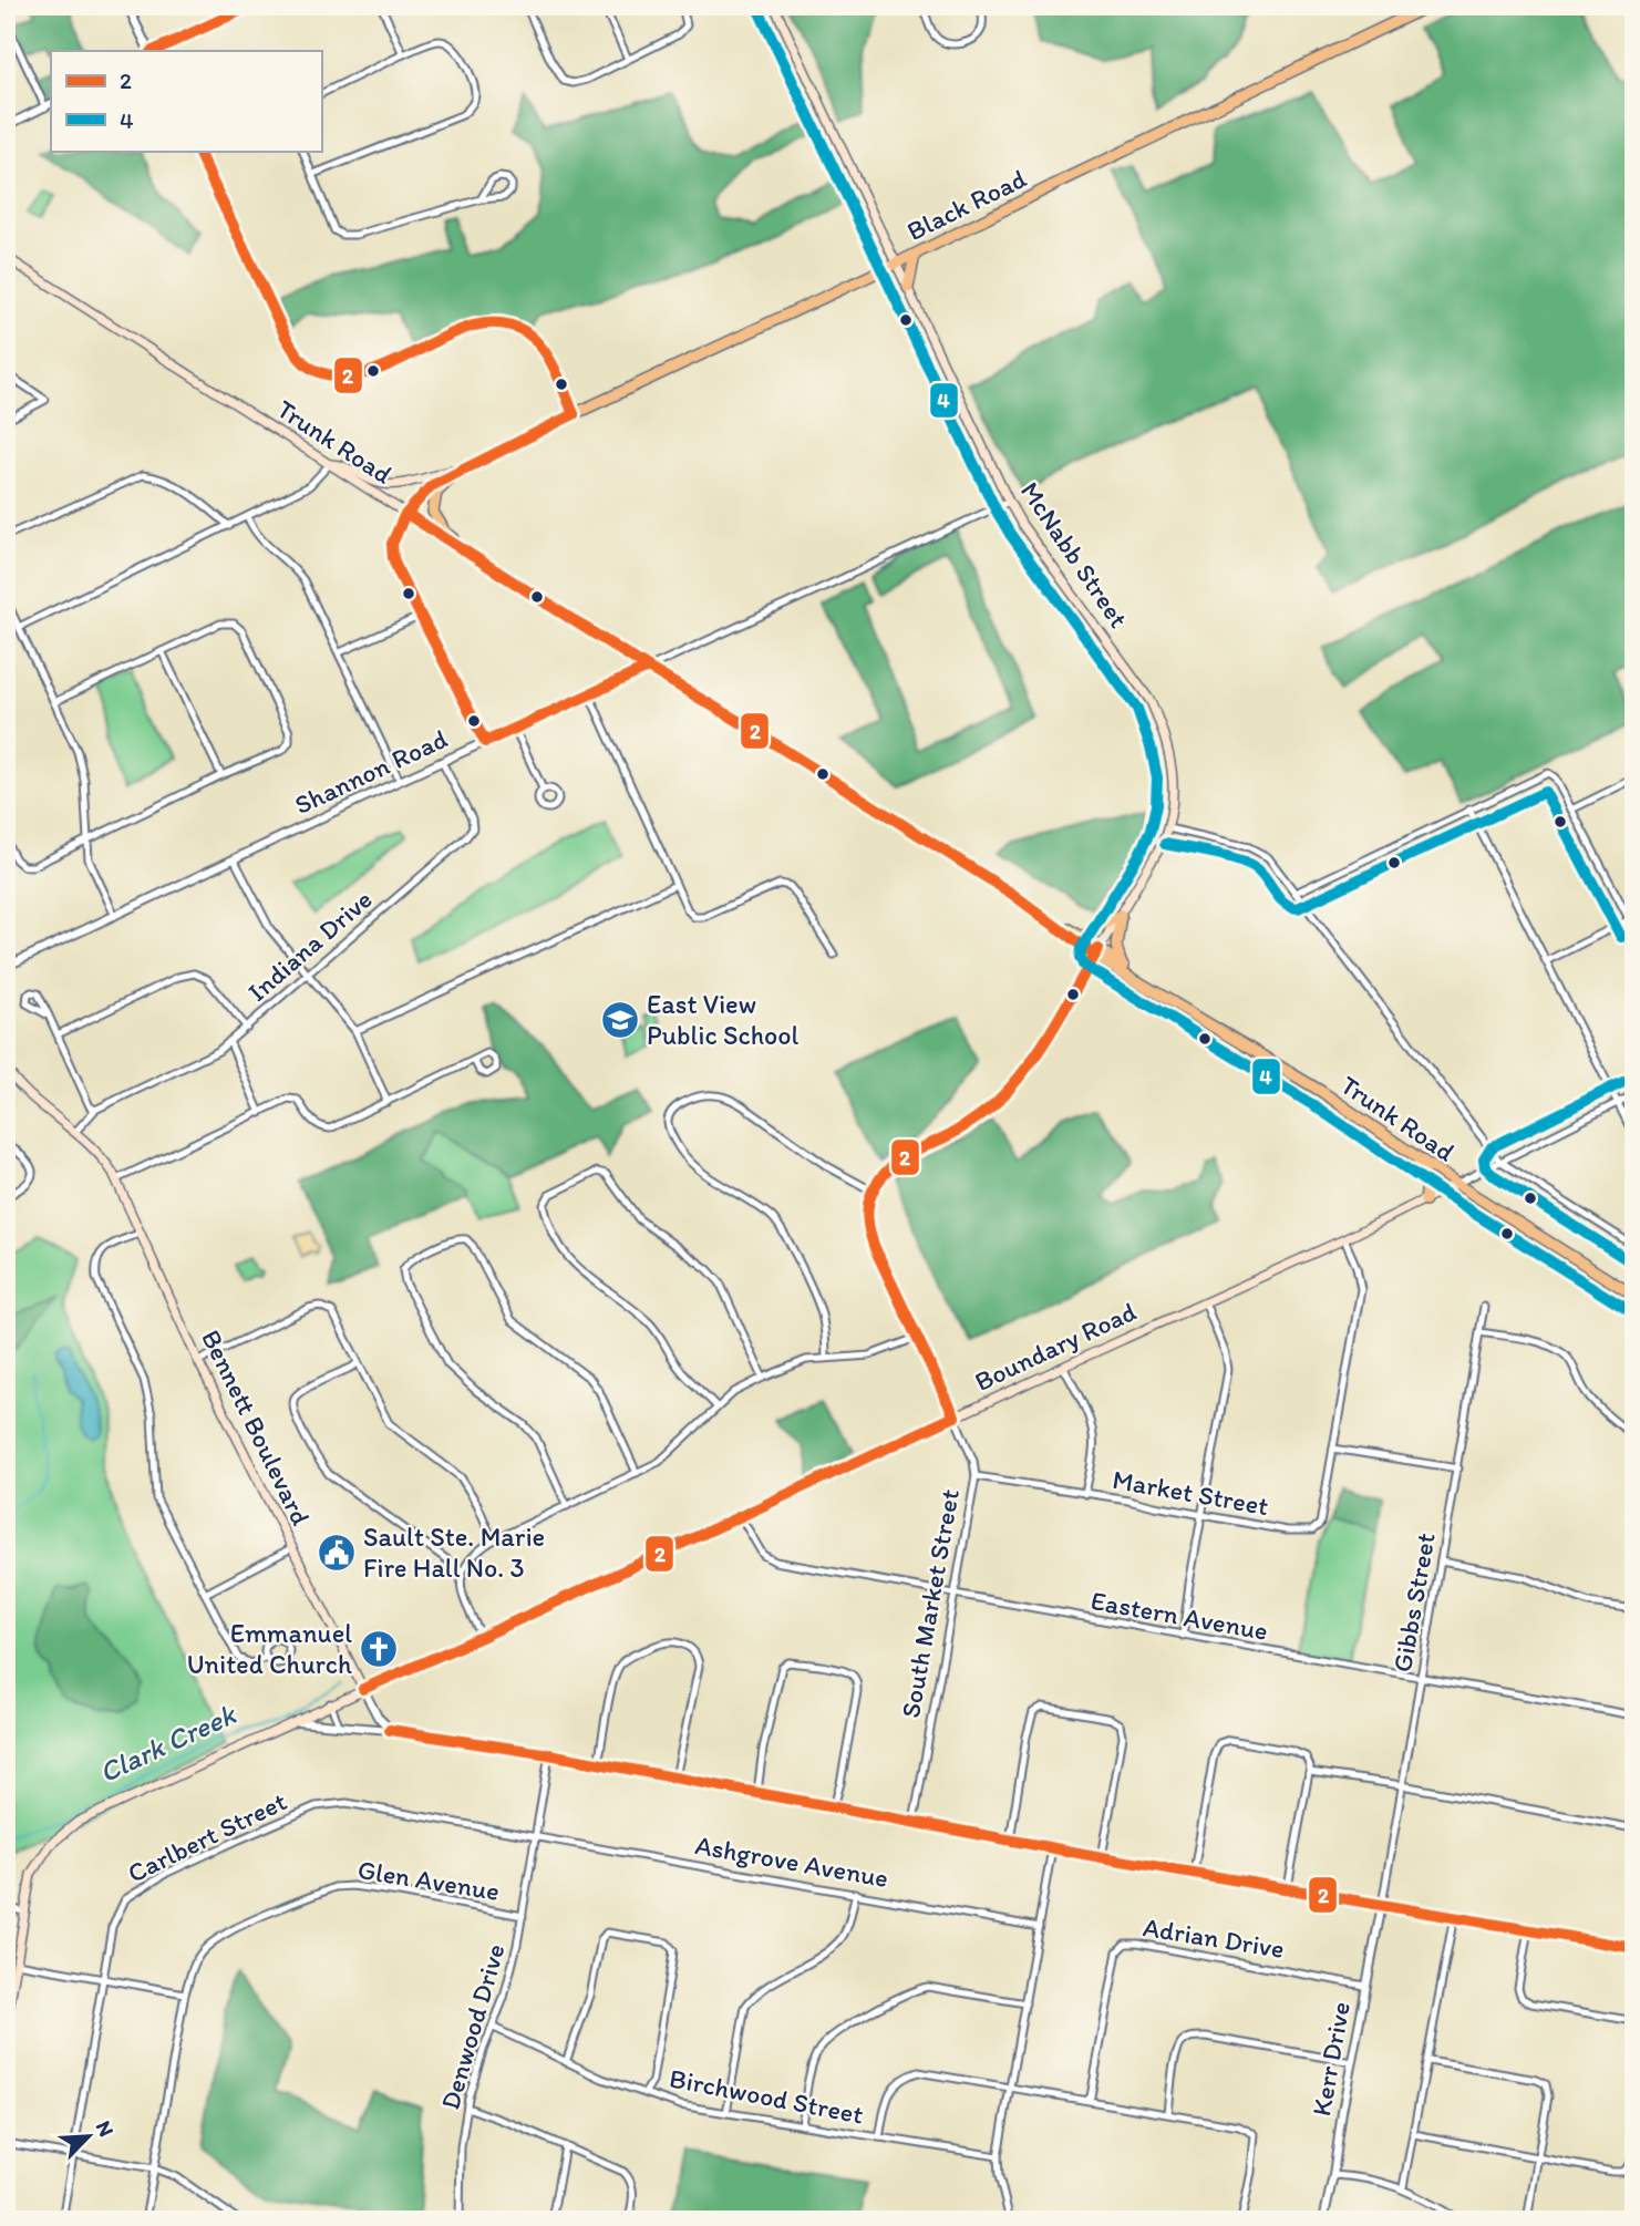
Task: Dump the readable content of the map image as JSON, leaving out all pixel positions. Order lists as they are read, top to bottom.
{
  "streets": {
    "highway": ["Black Road", "Trunk Road"],
    "main road": [
      "McNabb Street",
      "Boundary Road",
      "Bennett Boulevard",
      "South Market Street"
    ],
    "street": [
      "Shannon Road",
      "Indiana Drive",
      "Market Street",
      "Gibbs Street",
      "Eastern Avenue",
      "Carlbert Street",
      "Ashgrove Avenue",
      "Glen Avenue",
      "Adrian Drive",
      "Denwood Drive",
      "Kerr Drive",
      "Birchwood Street"
    ]
  },
  "crossings": [
    ["Black Road", "Trunk Road"],
    ["Black Road", "McNabb Street"],
    ["Trunk Road", "Shannon Road"],
    ["Trunk Road", "Boundary Road"],
    ["McNabb Street", "Shannon Road"],
    ["Shannon Road", "Indiana Drive"],
    ["Boundary Road", "Bennett Boulevard"],
    ["Boundary Road", "Market Street"],
    ["Boundary Road", "South Market Street"],
    ["Boundary Road", "Eastern Avenue"],
    ["Market Street", "South Market Street"],
    ["Gibbs Street", "Eastern Avenue"],
    ["Gibbs Street", "Kerr Drive"],
    ["South Market Street", "Eastern Avenue"],
    ["Carlbert Street", "Ashgrove Avenue"],
    ["Carlbert Street", "Denwood Drive"],
    ["Ashgrove Avenue", "Denwood Drive"],
    ["Glen Avenue", "Denwood Drive"],
    ["Adrian Drive", "Kerr Drive"],
    ["Denwood Drive", "Birchwood Street"]
  ],
  "water": ["Clark Creek"],
  "places": {
    "school or university": ["East View Public School"],
    "public building": ["Sault Ste. Marie Fire Hall No. 3"],
    "church": ["Emmanuel United Church"]
  },
  "lines": ["transit line 2", "transit line 4"],
  "legend": ["2", "4"],
  "north": "top right"
}
